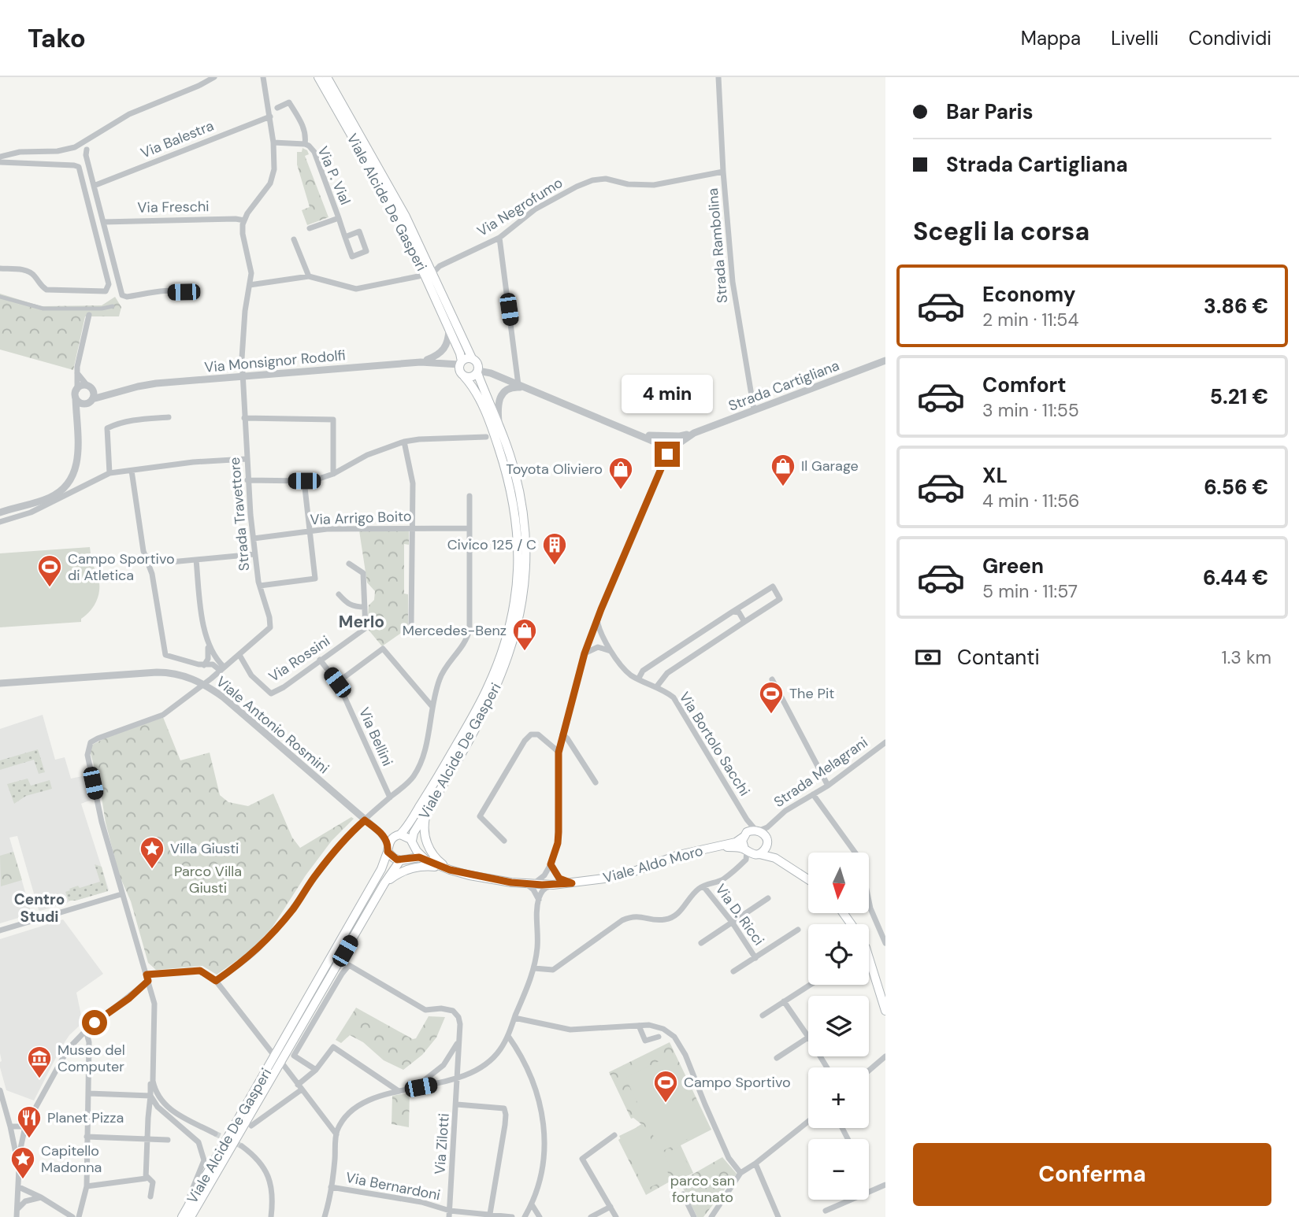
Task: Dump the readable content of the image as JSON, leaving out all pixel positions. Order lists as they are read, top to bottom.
{
  "streets": {
    "main road": ["Viale Alcide De Gasperi", "Viale Aldo Moro"],
    "street": [
      "Via Balestra",
      "Via P. Vial",
      "Via Freschi",
      "Via Negrofumo",
      "Strada Rambolina",
      "Via Monsignor Rodolfi",
      "Strada Cartigliana",
      "Strada Travettore",
      "Via Arrigo Boito",
      "Via Rossini",
      "Viale Antonio Rosmini",
      "Via Bellini",
      "Via Bortolo Sacchi",
      "Strada Melagrani",
      "Via D. Ricci",
      "Via Zilotti",
      "Via Bernardoni"
    ]
  },
  "crossings": [
    ["Viale Alcide De Gasperi", "Via Negrofumo"],
    ["Viale Alcide De Gasperi", "Via Monsignor Rodolfi"],
    ["Viale Alcide De Gasperi", "Viale Antonio Rosmini"],
    ["Viale Alcide De Gasperi", "Viale Aldo Moro"],
    ["Via Freschi", "Strada Travettore"],
    ["Via Negrofumo", "Strada Rambolina"],
    ["Strada Rambolina", "Strada Cartigliana"],
    ["Via Monsignor Rodolfi", "Strada Travettore"],
    ["Strada Cartigliana", "Via Bortolo Sacchi"],
    ["Strada Cartigliana", "Viale Aldo Moro"],
    ["Strada Travettore", "Via Arrigo Boito"],
    ["Strada Travettore", "Via Rossini"],
    ["Strada Travettore", "Viale Antonio Rosmini"],
    ["Via Rossini", "Via Bellini"],
    ["Viale Antonio Rosmini", "Viale Aldo Moro"],
    ["Via Bortolo Sacchi", "Strada Melagrani"],
    ["Via Bortolo Sacchi", "Viale Aldo Moro"],
    ["Strada Melagrani", "Viale Aldo Moro"],
    ["Via Zilotti", "Via Bernardoni"]
  ],
  "districts": ["Merlo", "Centro Studi"],
  "parks": ["Parco Villa Giusti", "parco san fortunato"],
  "places": {
    "shop": ["Il Garage", "Toyota Oliviero", "Mercedes-Benz"],
    "building": ["Civico 125 / C"],
    "sports": ["Campo Sportivo di Atletica", "The Pit", "Campo Sportivo"],
    "place": ["Villa Giusti", "Capitello Madonna"],
    "museum": ["Museo del Computer"],
    "restaurant": ["Planet Pizza"]
  },
  "north": "bottom",
  "page": {
    "header": "Tako",
    "nav": ["Mappa", "Livelli", "Condividi"],
    "banner": ["Bar Paris", "Strada Cartigliana"],
    "heading": "Scegli la corsa",
    "list": [
      {
        "name": "Economy",
        "note": "2 min · 11:54",
        "value": "3.86 €"
      },
      {
        "name": "Comfort",
        "note": "3 min · 11:55",
        "value": "5.21 €"
      },
      {
        "name": "XL",
        "note": "4 min · 11:56",
        "value": "6.56 €"
      },
      {
        "name": "Green",
        "note": "5 min · 11:57",
        "value": "6.44 €"
      }
    ],
    "bubble": "4 min",
    "pay": ["Contanti", "1.3 km"],
    "map_buttons": ["+", "−"],
    "buttons": "Conferma"
  }
}
